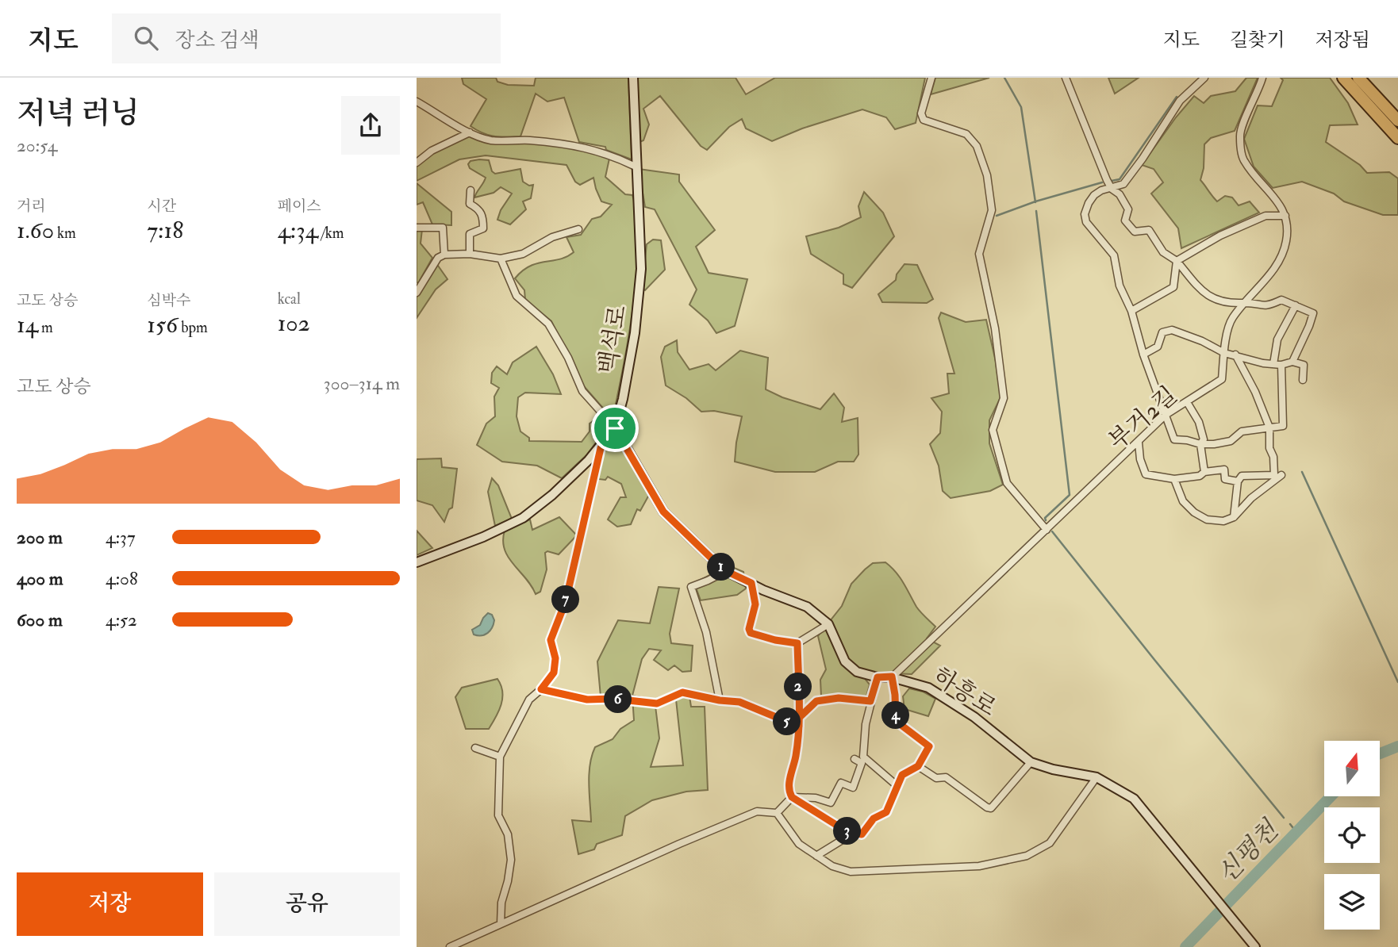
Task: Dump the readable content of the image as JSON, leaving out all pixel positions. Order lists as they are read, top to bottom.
{
  "streets": {
    "street": ["백석로", "부거2길", "하흥로"]
  },
  "crossings": [
    ["백석로", "하흥로"],
    ["부거2길", "하흥로"]
  ],
  "water": ["신평천"],
  "north": "top",
  "page": {
    "header": "지도",
    "search": "장소 검색",
    "nav": ["지도", "길찾기", "저장됨"],
    "heading": ["저녁 러닝", "20:54"],
    "stats": [
      ["거리", "1.60 km"],
      ["시간", "7:18"],
      ["페이스", "4:34 /km"],
      ["고도 상승", "14 m"],
      ["심박수", "156 bpm"],
      ["kcal", "102"]
    ],
    "chart": ["고도 상승", "300–314 m"],
    "list": [
      {
        "name": "200 m",
        "note": "4:37"
      },
      {
        "name": "400 m",
        "note": "4:08"
      },
      {
        "name": "600 m",
        "note": "4:52"
      }
    ],
    "pins": [
      "1",
      "7",
      "2",
      "6",
      "4",
      "5",
      "3"
    ],
    "buttons": ["저장", "공유"]
  }
}
